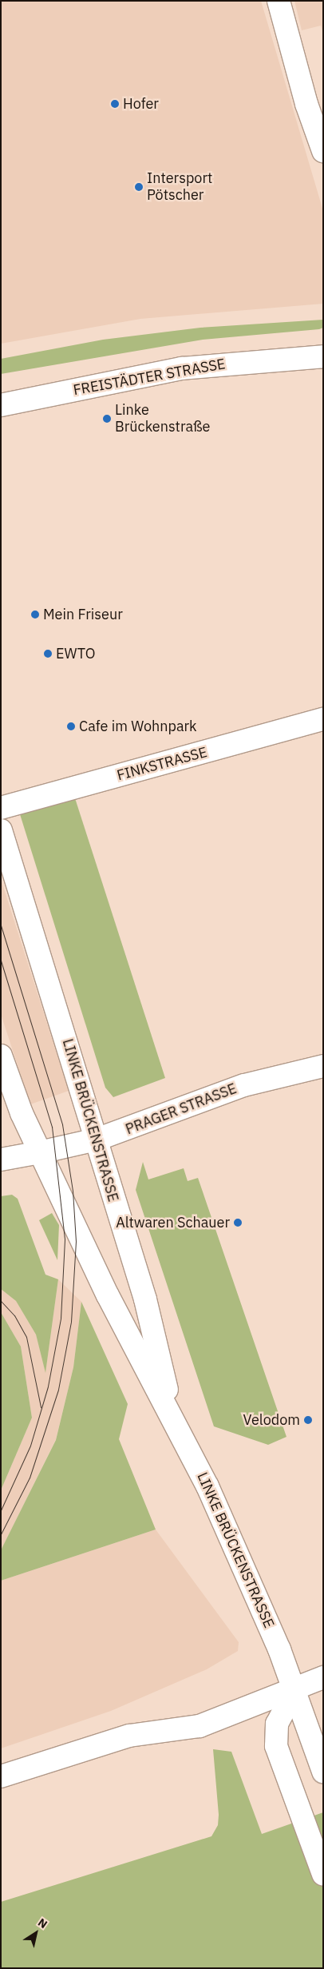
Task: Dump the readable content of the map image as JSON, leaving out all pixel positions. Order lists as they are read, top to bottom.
{
  "streets": {
    "main road": [
      "FREISTÄDTER STRASSE",
      "FINKSTRASSE",
      "PRAGER STRASSE",
      "LINKE BRÜCKENSTRASSE"
    ]
  },
  "crossings": [
    ["PRAGER STRASSE", "LINKE BRÜCKENSTRASSE"]
  ],
  "places": [
    "Hofer",
    "Intersport Pötscher",
    "Linke Brückenstraße",
    "Mein Friseur",
    "EWTO",
    "Cafe im Wohnpark",
    "Altwaren Schauer",
    "Velodom"
  ],
  "north": "top right"
}
